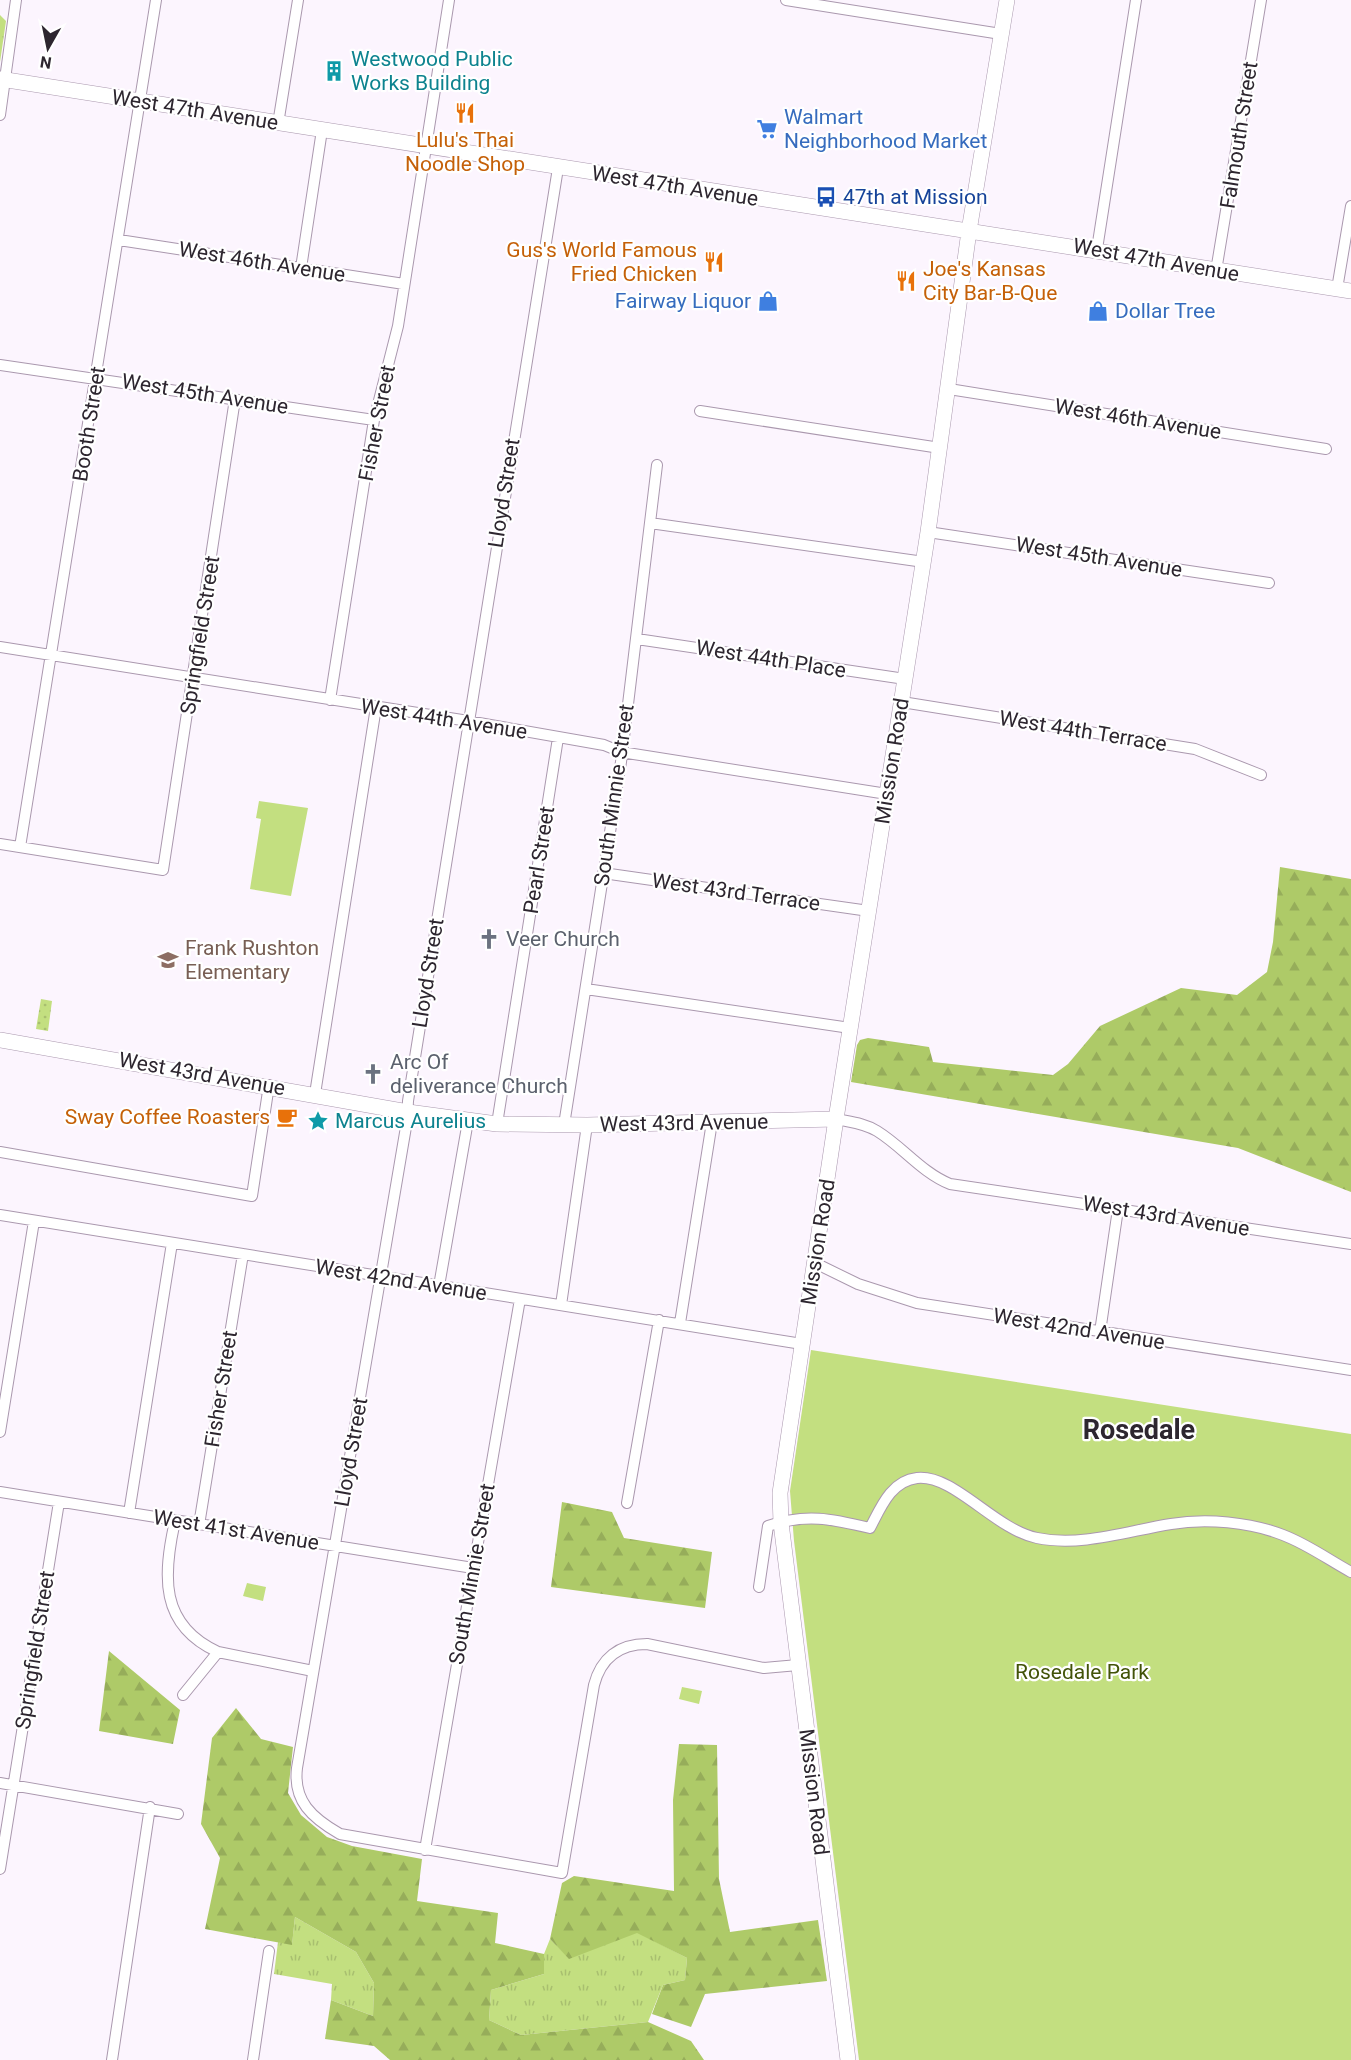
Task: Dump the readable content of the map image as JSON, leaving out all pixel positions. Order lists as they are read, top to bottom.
{
  "streets": {
    "street": [
      "West 47th Avenue",
      "Falmouth Street",
      "West 46th Avenue",
      "West 45th Avenue",
      "Fisher Street",
      "Booth Street",
      "Lloyd Street",
      "Springfield Street",
      "West 44th Place",
      "West 44th Avenue",
      "West 44th Terrace",
      "Mission Road",
      "South Minnie Street",
      "Pearl Street",
      "West 43rd Terrace",
      "West 43rd Avenue",
      "West 42nd Avenue",
      "West 41st Avenue"
    ]
  },
  "crossings": [
    ["West 47th Avenue", "Falmouth Street"],
    ["West 47th Avenue", "Fisher Street"],
    ["West 47th Avenue", "Booth Street"],
    ["West 47th Avenue", "Lloyd Street"],
    ["West 47th Avenue", "Mission Road"],
    ["West 46th Avenue", "Fisher Street"],
    ["West 46th Avenue", "Booth Street"],
    ["West 46th Avenue", "Mission Road"],
    ["West 45th Avenue", "Fisher Street"],
    ["West 45th Avenue", "Booth Street"],
    ["West 45th Avenue", "Springfield Street"],
    ["West 45th Avenue", "Mission Road"],
    ["Fisher Street", "West 44th Avenue"],
    ["Fisher Street", "West 42nd Avenue"],
    ["Fisher Street", "West 41st Avenue"],
    ["Booth Street", "Springfield Street"],
    ["Booth Street", "West 44th Avenue"],
    ["Lloyd Street", "West 44th Avenue"],
    ["Lloyd Street", "South Minnie Street"],
    ["Lloyd Street", "West 43rd Avenue"],
    ["Lloyd Street", "West 42nd Avenue"],
    ["Lloyd Street", "West 41st Avenue"],
    ["Springfield Street", "West 44th Avenue"],
    ["Springfield Street", "West 41st Avenue"],
    ["West 44th Place", "Mission Road"],
    ["West 44th Place", "South Minnie Street"],
    ["West 44th Avenue", "Mission Road"],
    ["West 44th Avenue", "South Minnie Street"],
    ["West 44th Avenue", "Pearl Street"],
    ["West 44th Terrace", "Mission Road"],
    ["Mission Road", "West 43rd Terrace"],
    ["Mission Road", "West 43rd Avenue"],
    ["Mission Road", "West 42nd Avenue"],
    ["South Minnie Street", "West 43rd Terrace"],
    ["South Minnie Street", "West 43rd Avenue"],
    ["South Minnie Street", "West 42nd Avenue"],
    ["South Minnie Street", "West 41st Avenue"],
    ["Pearl Street", "West 43rd Avenue"]
  ],
  "districts": ["Rosedale"],
  "parks": ["Rosedale Park"],
  "places": {
    "building": ["Westwood Public Works Building"],
    "restaurant": ["Lulu's Thai Noodle Shop", "Gus's World Famous Fried Chicken", "Joe's Kansas City Bar-B-Que"],
    "supermarket": ["Walmart Neighborhood Market"],
    "bus stop": ["47th at Mission"],
    "shop": ["Fairway Liquor", "Dollar Tree"],
    "church": ["Veer Church", "Arc Of deliverance Church"],
    "school or university": ["Frank Rushton Elementary"],
    "cafe": ["Sway Coffee Roasters"],
    "place": ["Marcus Aurelius"]
  },
  "north": "bottom"
}
